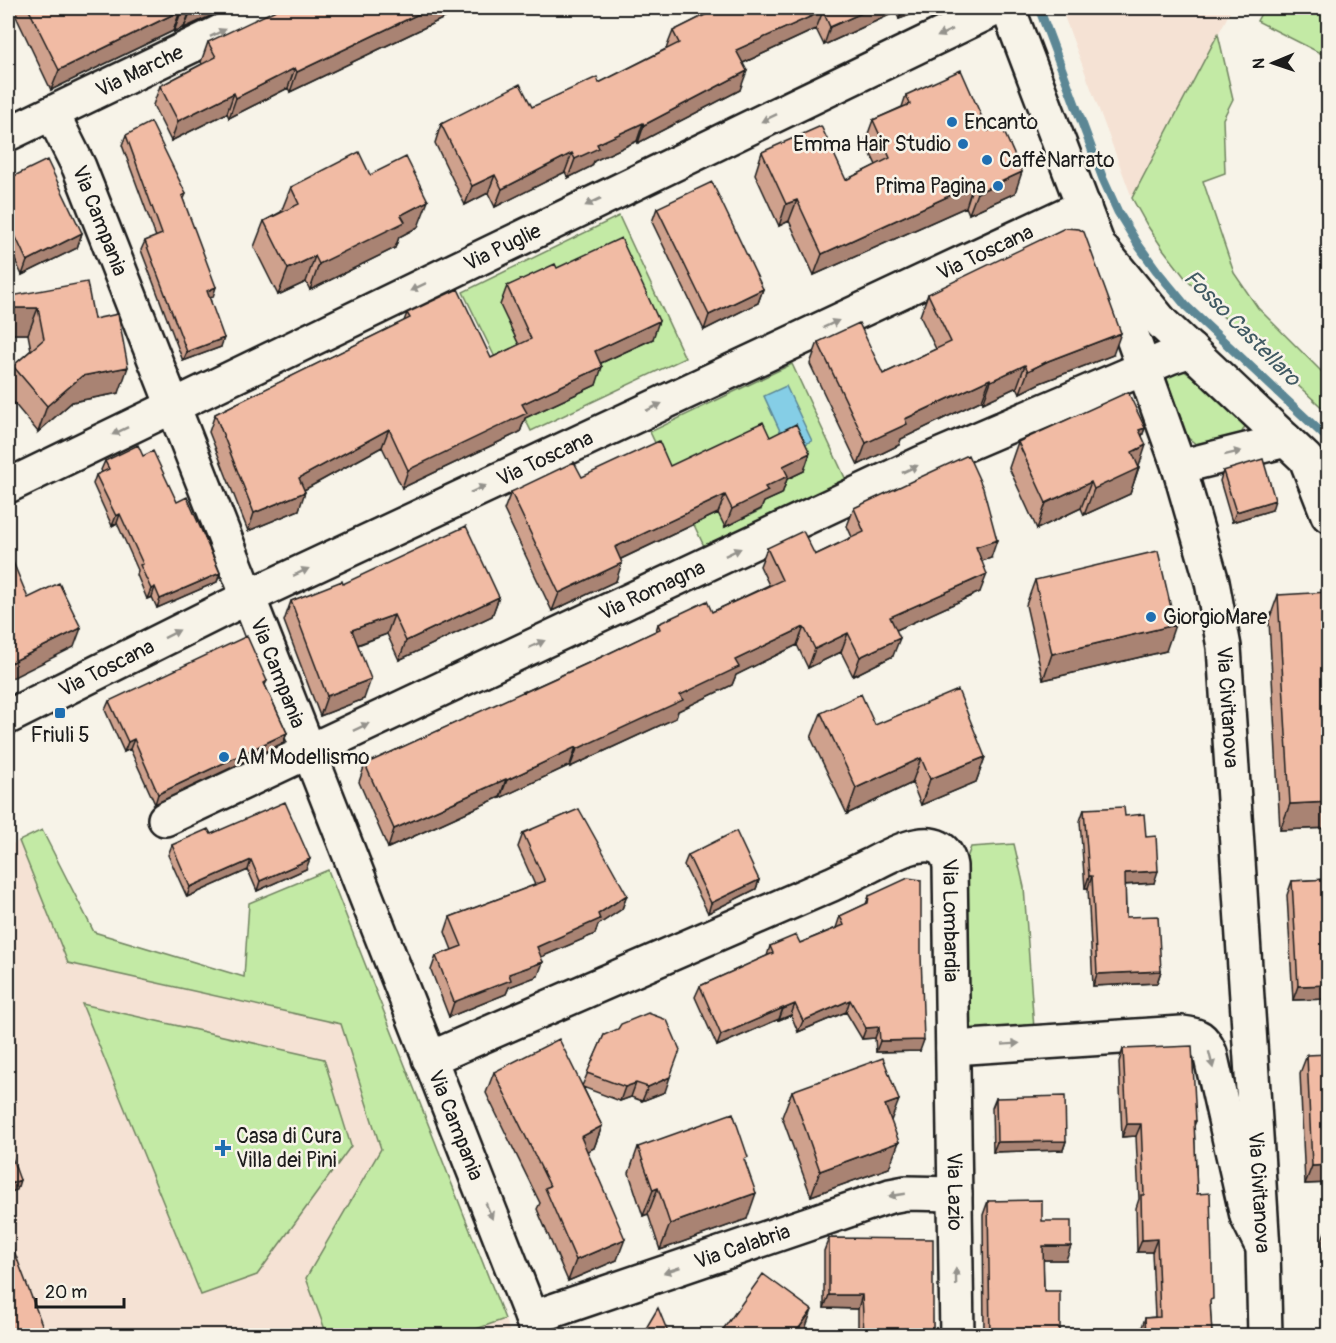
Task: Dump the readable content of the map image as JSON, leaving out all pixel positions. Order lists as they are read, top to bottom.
{
  "streets": {
    "street": [
      "Via Marche",
      "Via Campania",
      "Via Puglie",
      "Via Toscana",
      "Via Romagna",
      "Via Civitanova",
      "Via Lombardia",
      "Via Lazio",
      "Via Calabria"
    ]
  },
  "crossings": [
    ["Via Marche", "Via Campania"],
    ["Via Campania", "Via Puglie"],
    ["Via Campania", "Via Toscana"],
    ["Via Campania", "Via Romagna"],
    ["Via Campania", "Via Lombardia"],
    ["Via Campania", "Via Calabria"],
    ["Via Toscana", "Via Civitanova"],
    ["Via Romagna", "Via Civitanova"],
    ["Via Lombardia", "Via Lazio"],
    ["Via Lazio", "Via Calabria"]
  ],
  "one_way": [
    "Via Marche",
    "Via Puglie",
    "Via Toscana",
    "Via Romagna",
    "Via Lazio",
    "Via Calabria"
  ],
  "water": ["Fosso Castellaro"],
  "places": {
    "other": [
      "Encanto",
      "Emma Hair Studio",
      "CaffèNarrato",
      "Prima Pagina",
      "GiorgioMare",
      "AM Modellismo"
    ],
    "transit": ["Friuli 5"],
    "health": ["Casa di Cura Villa dei Pini"]
  },
  "scale_bar": "20 m",
  "north": "left"
}
